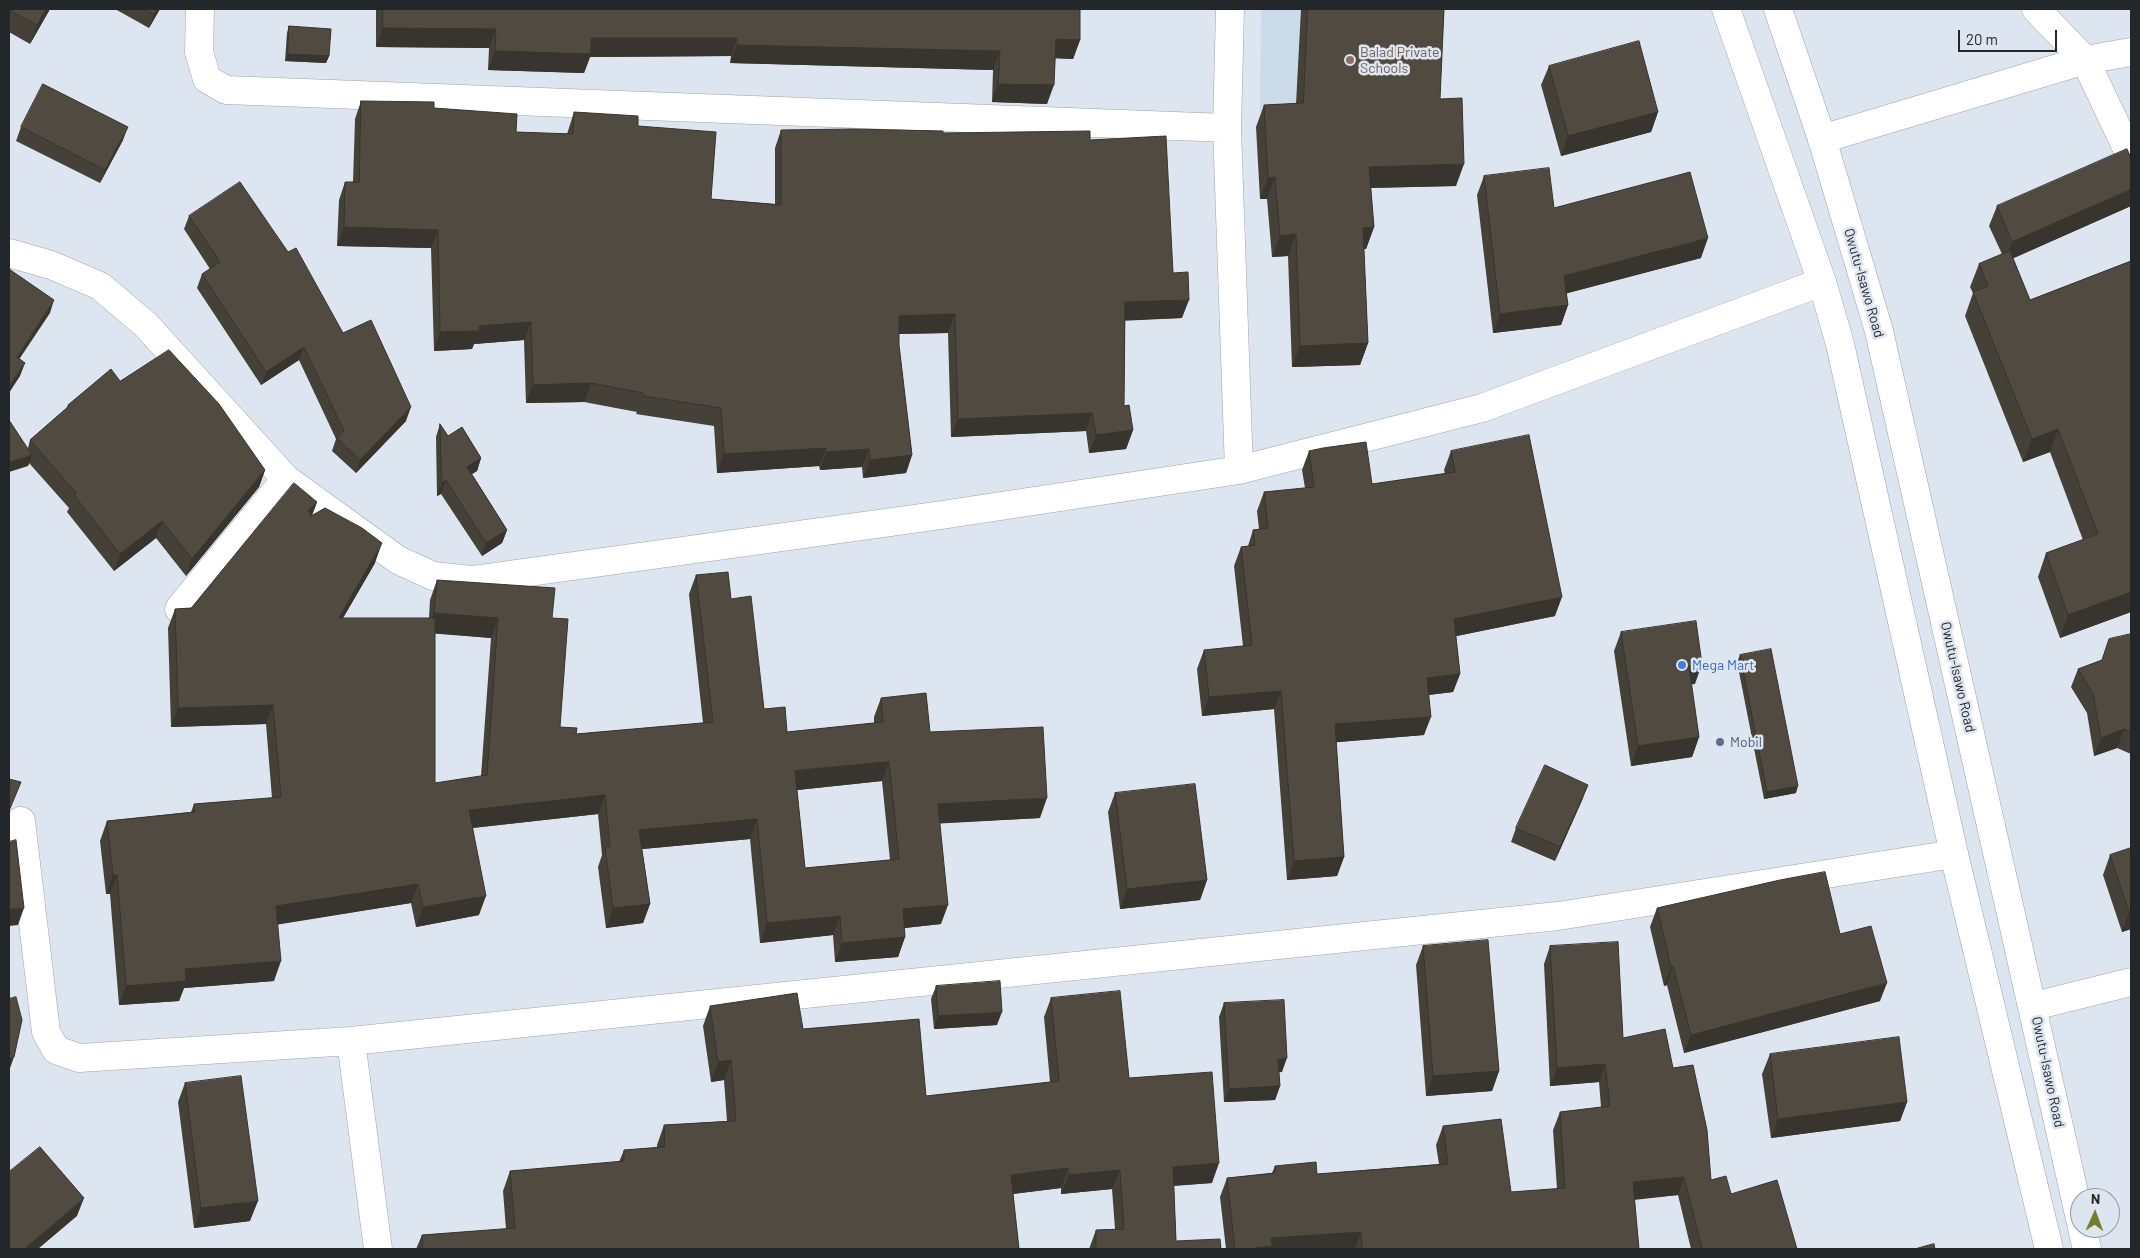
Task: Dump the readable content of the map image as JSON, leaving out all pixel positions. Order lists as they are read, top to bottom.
{
  "streets": {
    "street": ["Owutu-Isawo Road"]
  },
  "places": ["Balad Private Schools", "Mega Mart", "Mobil"],
  "scale_bar": "20 m",
  "north": "top"
}
